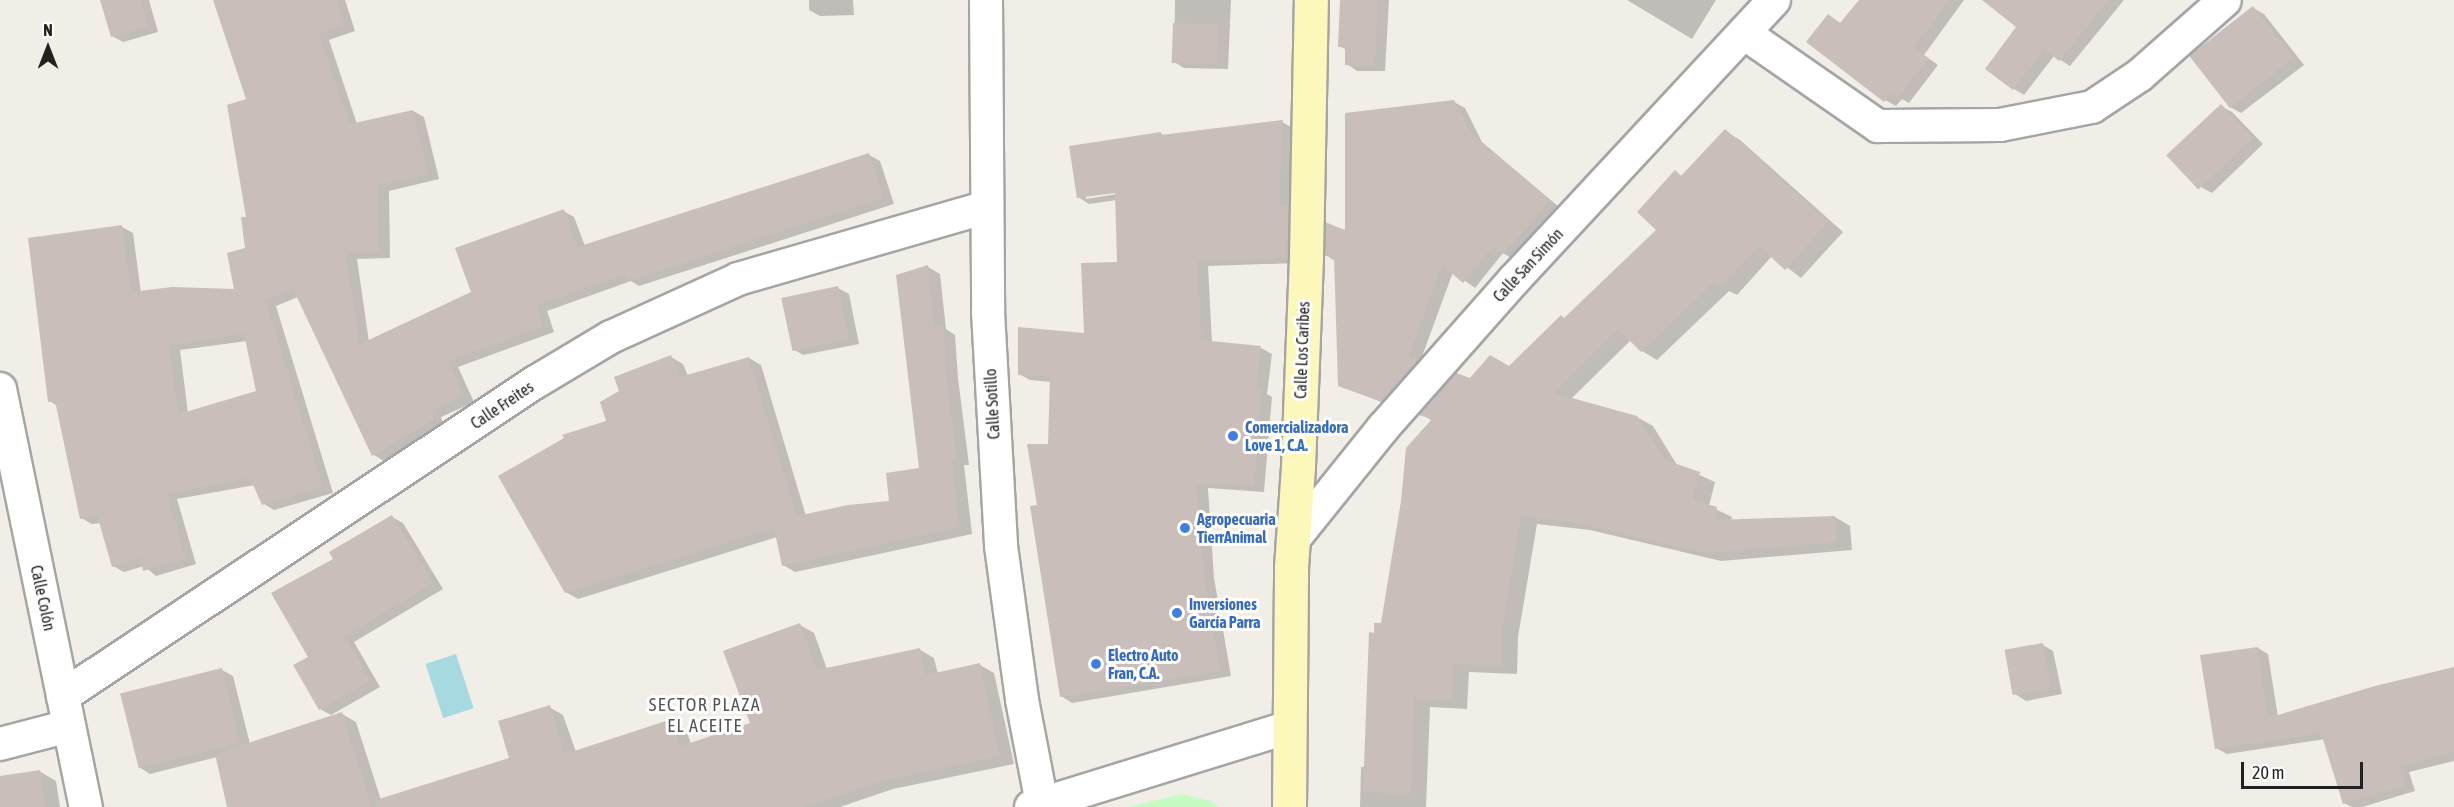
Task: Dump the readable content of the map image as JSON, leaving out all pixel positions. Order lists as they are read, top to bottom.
{
  "streets": {
    "street": [
      "Calle San Simón",
      "Calle Los Caribes",
      "Calle Sotillo",
      "Calle Freites",
      "Calle Colón"
    ]
  },
  "crossings": [
    ["Calle San Simón", "Calle Los Caribes"],
    ["Calle Sotillo", "Calle Freites"],
    ["Calle Freites", "Calle Colón"]
  ],
  "districts": ["SECTOR PLAZA EL ACEITE"],
  "places": [
    "Comercializadora Love 1, C.A.",
    "Agropecuaria TierrAnimal",
    "Inversiones García Parra",
    "Electro Auto Fran, C.A."
  ],
  "scale_bar": "20 m",
  "north": "top"
}
